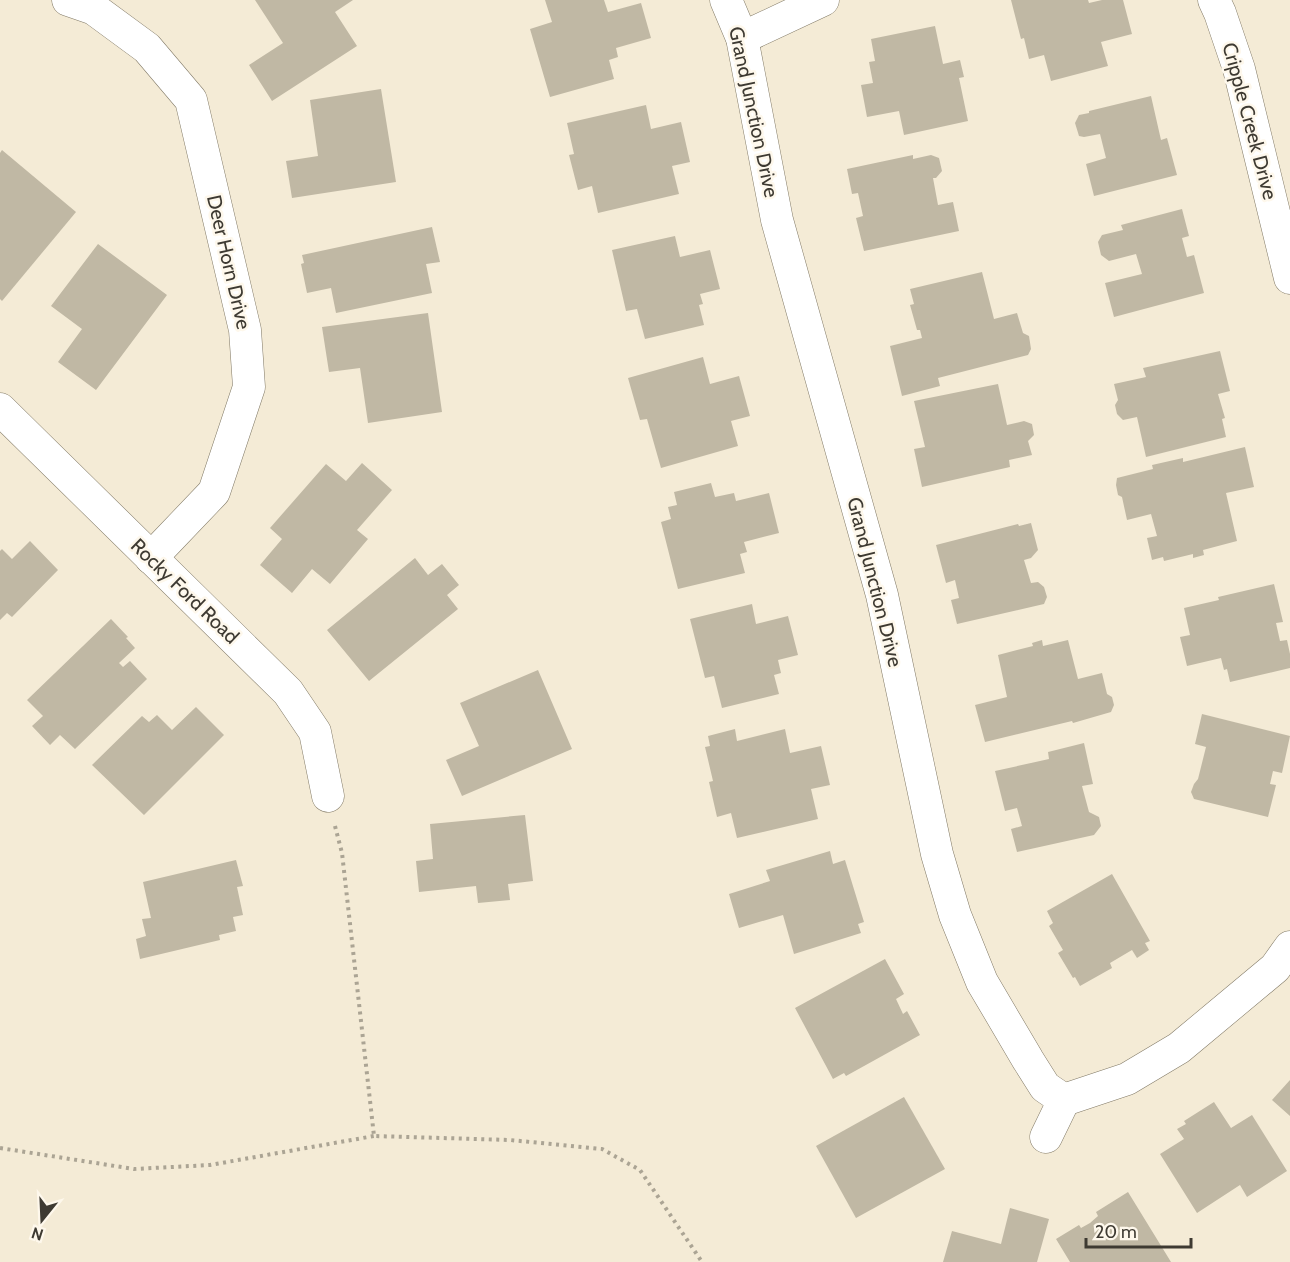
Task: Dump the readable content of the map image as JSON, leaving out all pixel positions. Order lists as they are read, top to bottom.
{
  "streets": {
    "street": [
      "Grand Junction Drive",
      "Cripple Creek Drive",
      "Deer Horn Drive",
      "Rocky Ford Road"
    ]
  },
  "crossings": [
    ["Deer Horn Drive", "Rocky Ford Road"]
  ],
  "scale_bar": "20 m",
  "north": "bottom"
}
